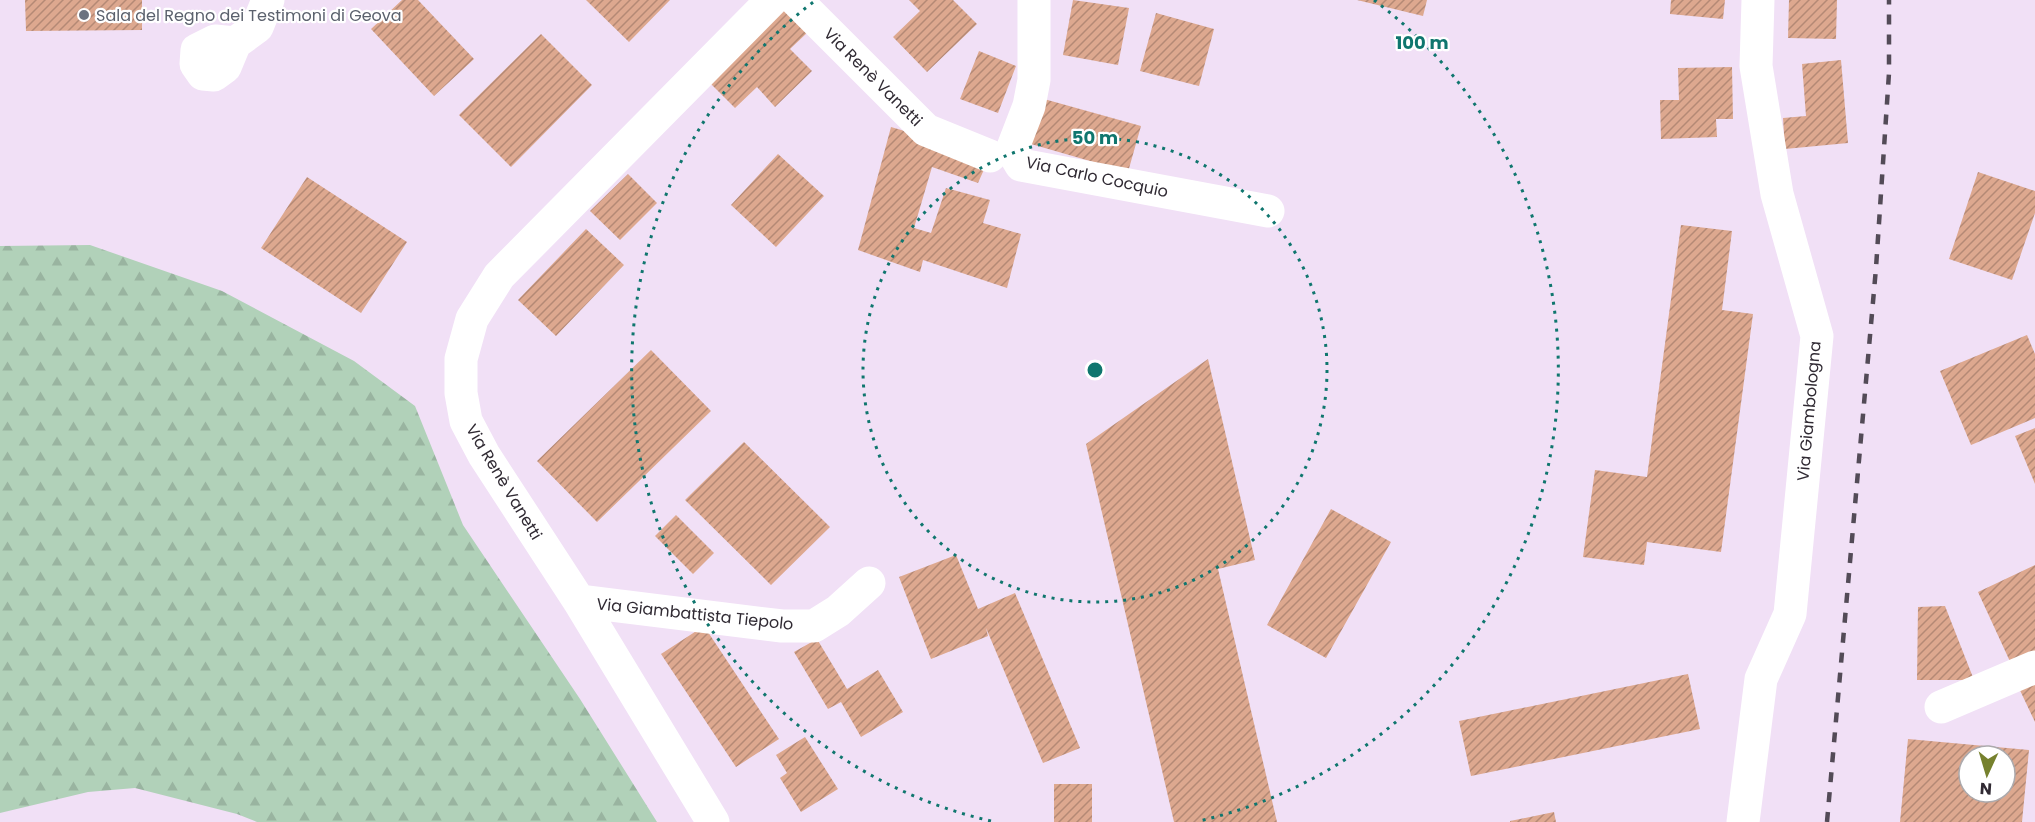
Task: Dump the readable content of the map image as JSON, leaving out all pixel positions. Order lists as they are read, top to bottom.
{
  "streets": {
    "street": [
      "Via Renè Vanetti",
      "Via Carlo Cocquio",
      "Via Giambologna",
      "Via Giambattista Tiepolo"
    ]
  },
  "crossings": [
    ["Via Renè Vanetti", "Via Giambattista Tiepolo"]
  ],
  "places": ["Sala del Regno dei Testimoni di Geova"],
  "north": "bottom",
  "rings": ["100 m", "50 m"]
}
